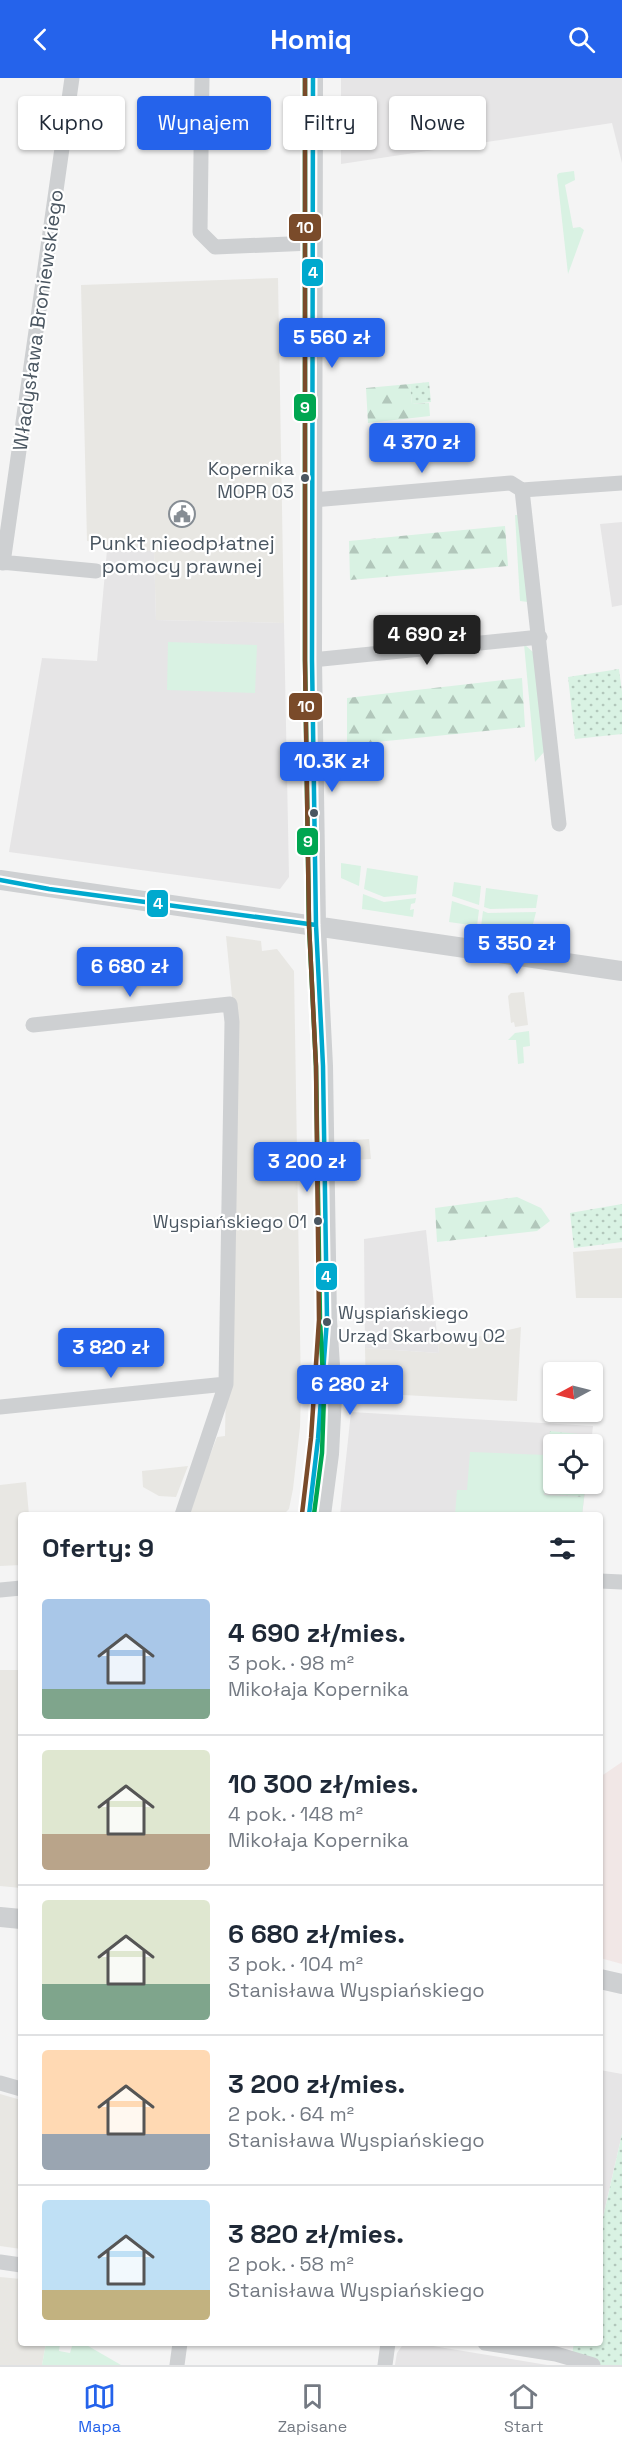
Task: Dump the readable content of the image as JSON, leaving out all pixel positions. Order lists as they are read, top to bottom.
{
  "streets": {
    "street": ["Władysława Broniewskiego"]
  },
  "places": {
    "other": ["Kopernika MOPR 03", "Wyspiańskiego 01", "Wyspiańskiego Urząd Skarbowy 02"],
    "public building": ["Punkt nieodpłatnej pomocy prawnej"]
  },
  "lines": ["transit line 4", "transit line 9", "transit line 10"],
  "north": "left",
  "page": {
    "header": "Homiq",
    "chip": [
      "Kupno",
      "Wynajem",
      "Filtry",
      "Nowe"
    ],
    "price": [
      "5 560 zł",
      "4 370 zł",
      "4 690 zł",
      "10.3K zł",
      "5 350 zł",
      "6 680 zł",
      "3 200 zł",
      "3 820 zł",
      "6 280 zł"
    ],
    "heading": "Oferty: 9",
    "list": [
      {
        "name": "4 690 zł/mies.",
        "note": "3 pok. · 98 m² · Mikołaja Kopernika"
      },
      {
        "name": "10 300 zł/mies.",
        "note": "4 pok. · 148 m² · Mikołaja Kopernika"
      },
      {
        "name": "6 680 zł/mies.",
        "note": "3 pok. · 104 m² · Stanisława Wyspiańskiego"
      },
      {
        "name": "3 200 zł/mies.",
        "note": "2 pok. · 64 m² · Stanisława Wyspiańskiego"
      },
      {
        "name": "3 820 zł/mies.",
        "note": "2 pok. · 58 m² · Stanisława Wyspiańskiego"
      }
    ],
    "tabs": ["Mapa", "Zapisane", "Start"]
  }
}
